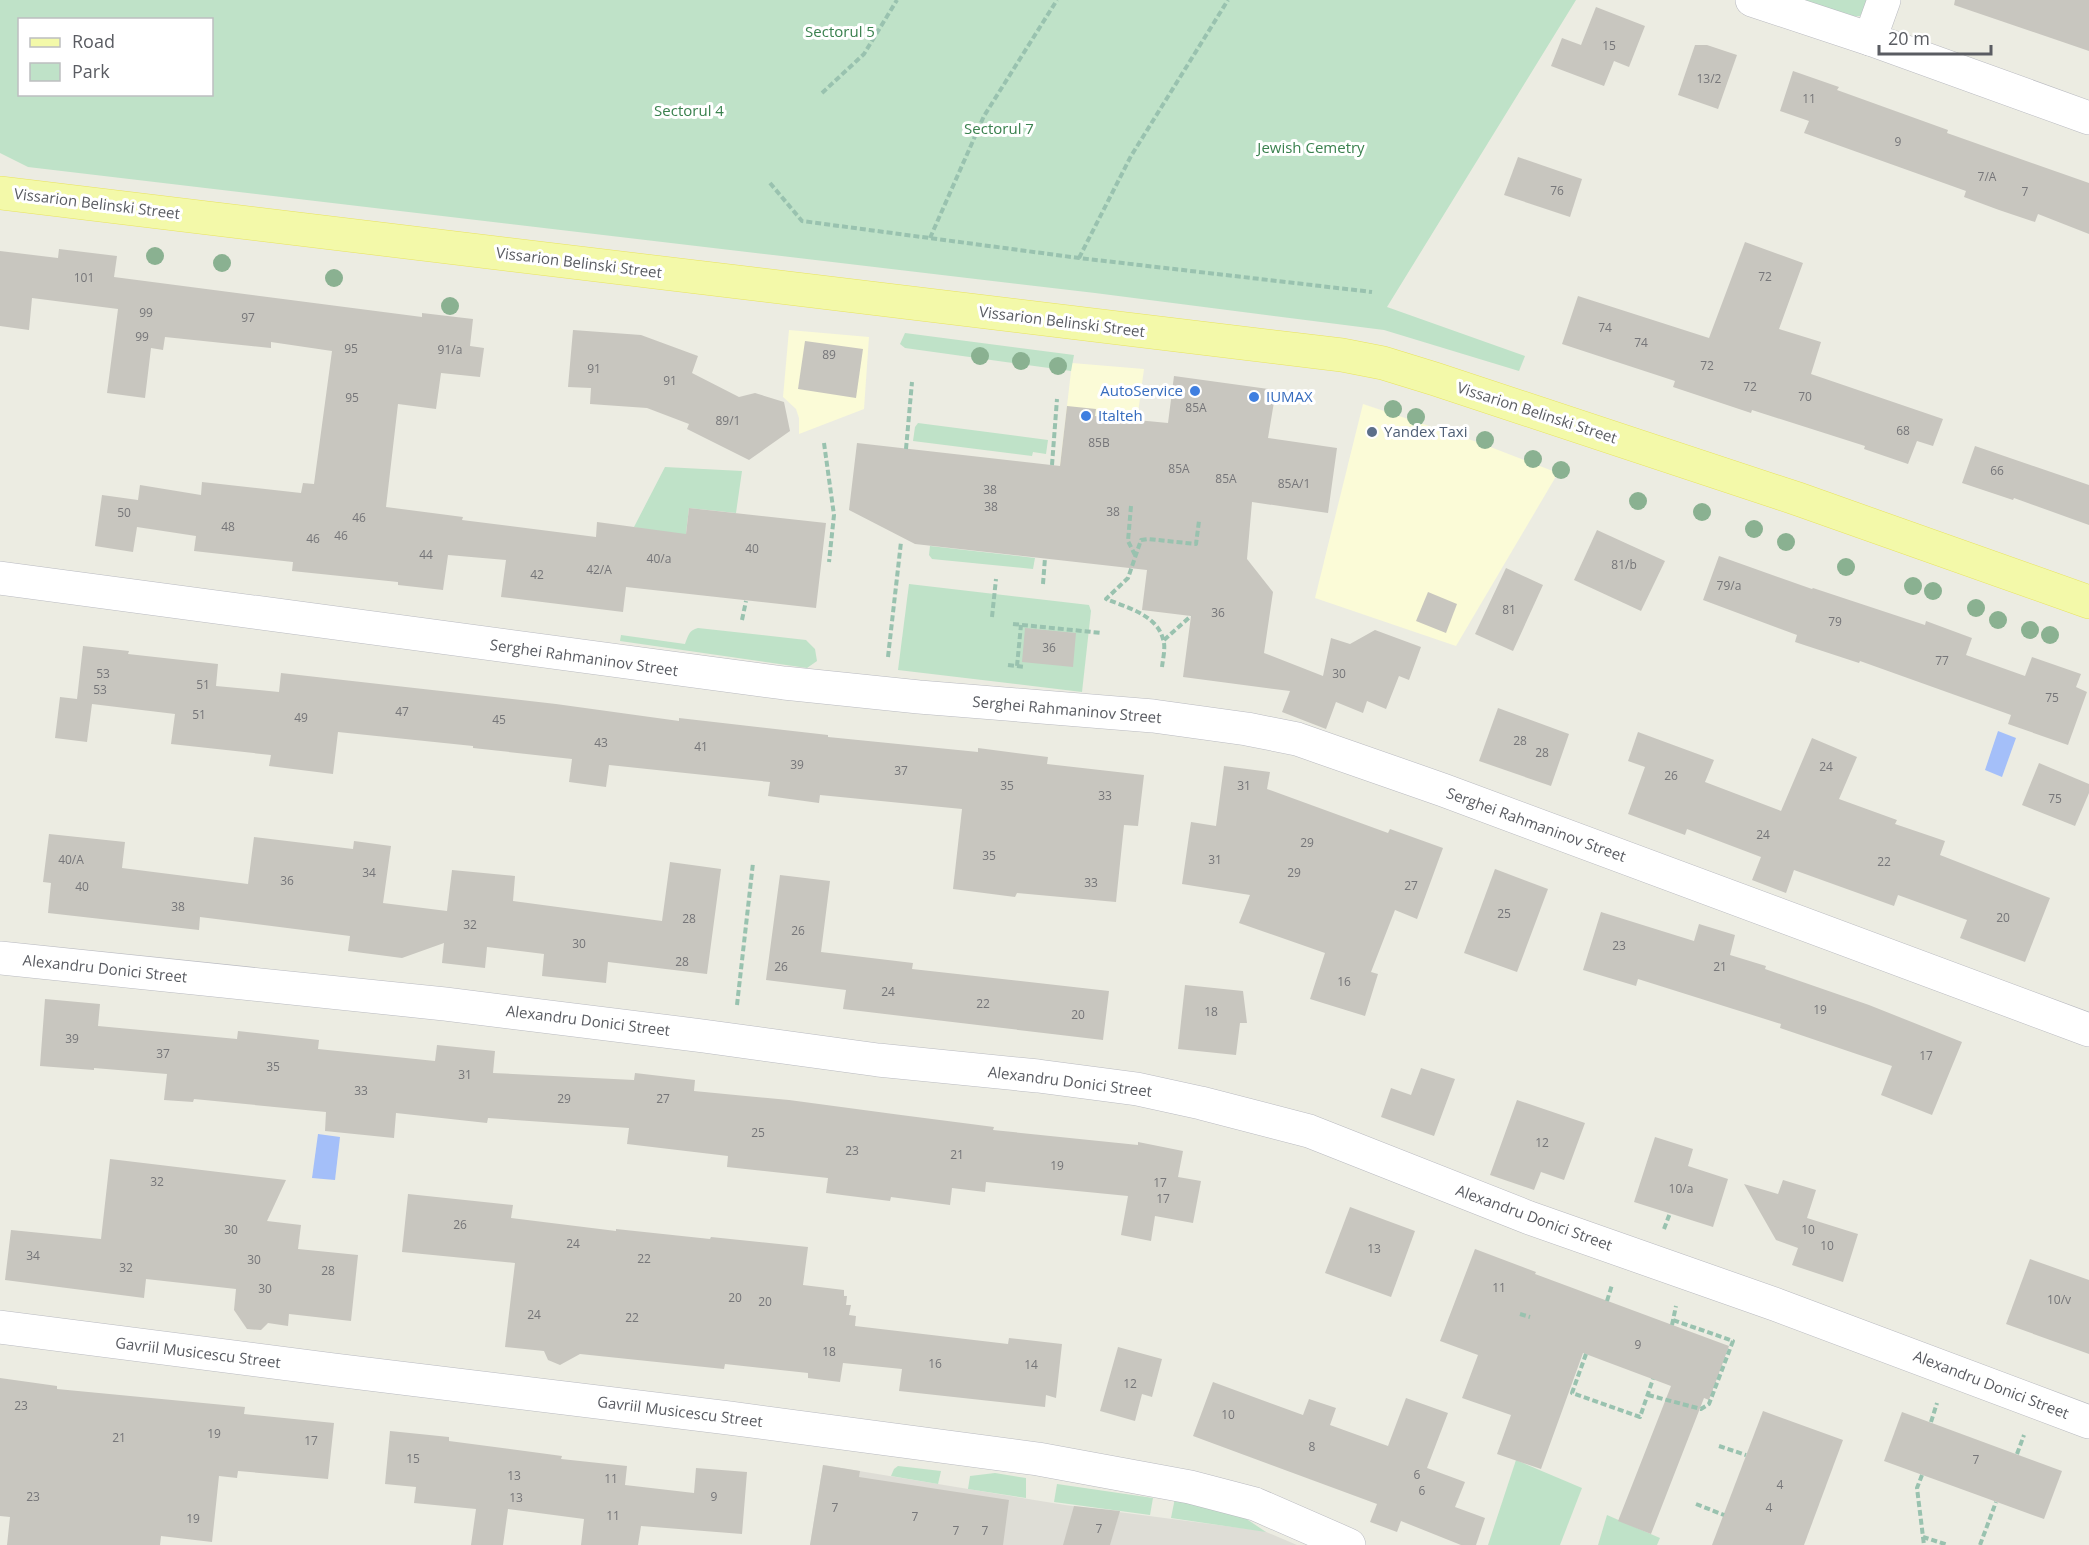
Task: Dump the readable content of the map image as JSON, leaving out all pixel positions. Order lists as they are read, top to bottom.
{
  "streets": {
    "main road": ["Vissarion Belinski Street"],
    "street": ["Serghei Rahmaninov Street", "Alexandru Donici Street", "Gavriil Musicescu Street"]
  },
  "parks": [
    "Sectorul 5",
    "Sectorul 4",
    "Sectorul 7",
    "Jewish Cemetry"
  ],
  "places": [
    "AutoService",
    "IUMAX",
    "Italteh",
    "Yandex Taxi"
  ],
  "house_numbers": [
    "15",
    "13/2",
    "11",
    "9",
    "7/A",
    "76",
    "7",
    "72",
    "101",
    "99",
    "97",
    "74",
    "99",
    "74",
    "95",
    "91/a",
    "89",
    "72",
    "91",
    "91",
    "72",
    "70",
    "95",
    "85A",
    "89/1",
    "68",
    "85B",
    "85A",
    "66",
    "85A",
    "85A/1",
    "38",
    "38",
    "38",
    "50",
    "46",
    "48",
    "46",
    "46",
    "40",
    "44",
    "40/a",
    "81/b",
    "42/A",
    "42",
    "79/a",
    "81",
    "36",
    "79",
    "36",
    "77",
    "53",
    "30",
    "51",
    "53",
    "75",
    "47",
    "51",
    "49",
    "45",
    "28",
    "43",
    "41",
    "28",
    "39",
    "24",
    "37",
    "26",
    "35",
    "31",
    "33",
    "75",
    "24",
    "29",
    "35",
    "40/A",
    "31",
    "22",
    "34",
    "29",
    "36",
    "33",
    "27",
    "40",
    "38",
    "25",
    "20",
    "28",
    "32",
    "26",
    "30",
    "23",
    "28",
    "26",
    "21",
    "16",
    "24",
    "22",
    "19",
    "18",
    "20",
    "39",
    "37",
    "17",
    "35",
    "31",
    "33",
    "29",
    "27",
    "25",
    "12",
    "23",
    "21",
    "19",
    "32",
    "17",
    "10/a",
    "17",
    "26",
    "30",
    "10",
    "24",
    "10",
    "13",
    "34",
    "22",
    "30",
    "32",
    "28",
    "11",
    "30",
    "20",
    "10/v",
    "20",
    "24",
    "22",
    "9",
    "18",
    "16",
    "14",
    "12",
    "23",
    "10",
    "19",
    "21",
    "17",
    "8",
    "15",
    "7",
    "6",
    "13",
    "11",
    "4",
    "6",
    "23",
    "9",
    "13",
    "7",
    "4",
    "11",
    "7",
    "19",
    "7",
    "7",
    "7"
  ],
  "legend": ["Road", "Park"],
  "scale_bar": "20 m"
}
